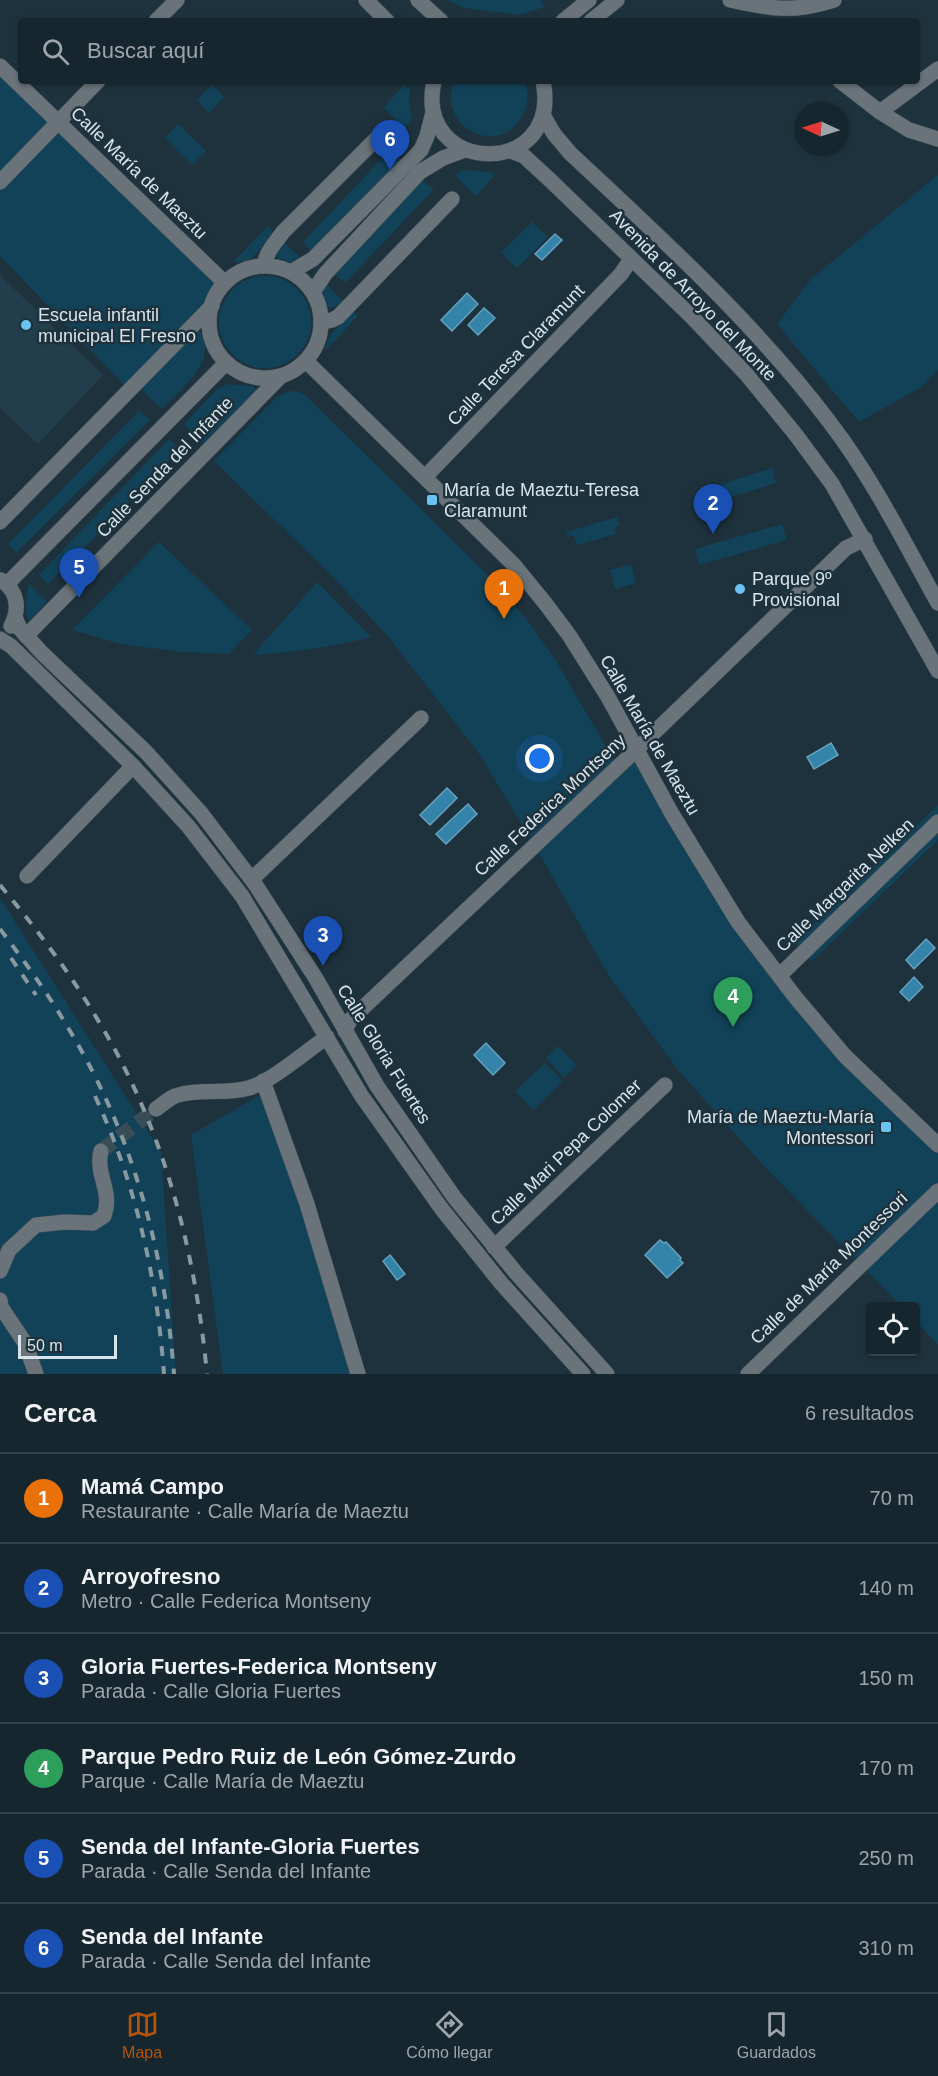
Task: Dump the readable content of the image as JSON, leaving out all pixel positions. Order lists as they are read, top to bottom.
{
  "streets": {
    "street": [
      "Calle María de Maeztu",
      "Avenida de Arroyo del Monte",
      "Calle Teresa Claramunt",
      "Calle Senda del Infante",
      "Calle Federica Montseny",
      "Calle Margarita Nelken",
      "Calle Gloria Fuertes",
      "Calle Mari Pepa Colomer",
      "Calle de María Montessori"
    ]
  },
  "crossings": [
    ["Calle María de Maeztu", "Calle Teresa Claramunt"],
    ["Calle María de Maeztu", "Calle Senda del Infante"],
    ["Calle María de Maeztu", "Calle Federica Montseny"],
    ["Calle María de Maeztu", "Calle Margarita Nelken"],
    ["Avenida de Arroyo del Monte", "Calle Teresa Claramunt"],
    ["Avenida de Arroyo del Monte", "Calle Federica Montseny"],
    ["Calle Senda del Infante", "Calle Gloria Fuertes"],
    ["Calle Federica Montseny", "Calle Gloria Fuertes"],
    ["Calle Gloria Fuertes", "Calle Mari Pepa Colomer"]
  ],
  "places": {
    "other": ["Escuela infantil municipal El Fresno", "Parque 9º Provisional"],
    "transit": ["María de Maeztu-Teresa Claramunt", "María de Maeztu-María Montessori"]
  },
  "scale_bar": "50 m",
  "north": "left",
  "page": {
    "search": "Buscar aquí",
    "pins": [
      "6",
      "2",
      "5",
      "1",
      "3",
      "4"
    ],
    "scale": "50 m",
    "heading": ["Cerca", "6 resultados"],
    "list": [
      {
        "mark": "1",
        "name": "Mamá Campo",
        "note": "Restaurante · Calle María de Maeztu",
        "value": "70 m"
      },
      {
        "mark": "2",
        "name": "Arroyofresno",
        "note": "Metro · Calle Federica Montseny",
        "value": "140 m"
      },
      {
        "mark": "3",
        "name": "Gloria Fuertes-Federica Montseny",
        "note": "Parada · Calle Gloria Fuertes",
        "value": "150 m"
      },
      {
        "mark": "4",
        "name": "Parque Pedro Ruiz de León Gómez-Zurdo",
        "note": "Parque · Calle María de Maeztu",
        "value": "170 m"
      },
      {
        "mark": "5",
        "name": "Senda del Infante-Gloria Fuertes",
        "note": "Parada · Calle Senda del Infante",
        "value": "250 m"
      },
      {
        "mark": "6",
        "name": "Senda del Infante",
        "note": "Parada · Calle Senda del Infante",
        "value": "310 m"
      }
    ],
    "nav": ["Mapa", "Cómo llegar", "Guardados"]
  }
}
